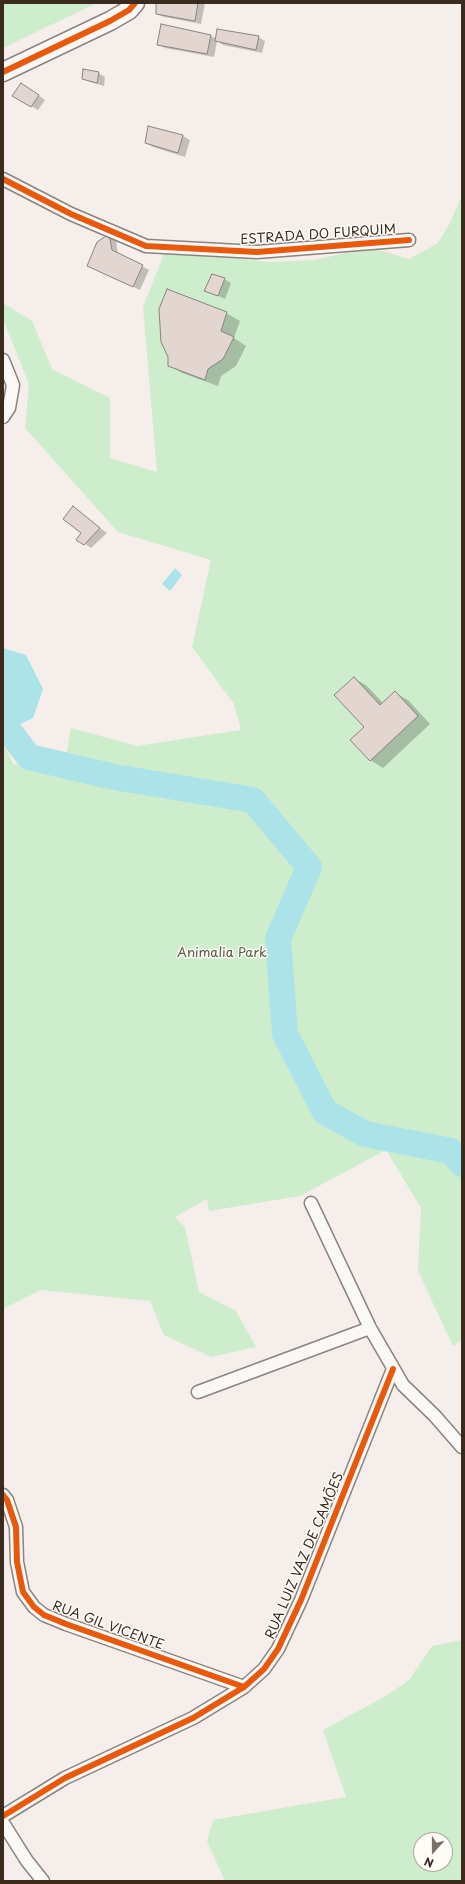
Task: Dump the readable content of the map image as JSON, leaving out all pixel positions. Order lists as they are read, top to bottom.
{
  "streets": {
    "street": ["ESTRADA DO FURQUIM", "RUA LUIZ VAZ DE CAMÕES", "RUA GIL VICENTE"]
  },
  "crossings": [
    ["RUA LUIZ VAZ DE CAMÕES", "RUA GIL VICENTE"]
  ],
  "parks": ["Animalia Park"],
  "north": "bottom"
}
